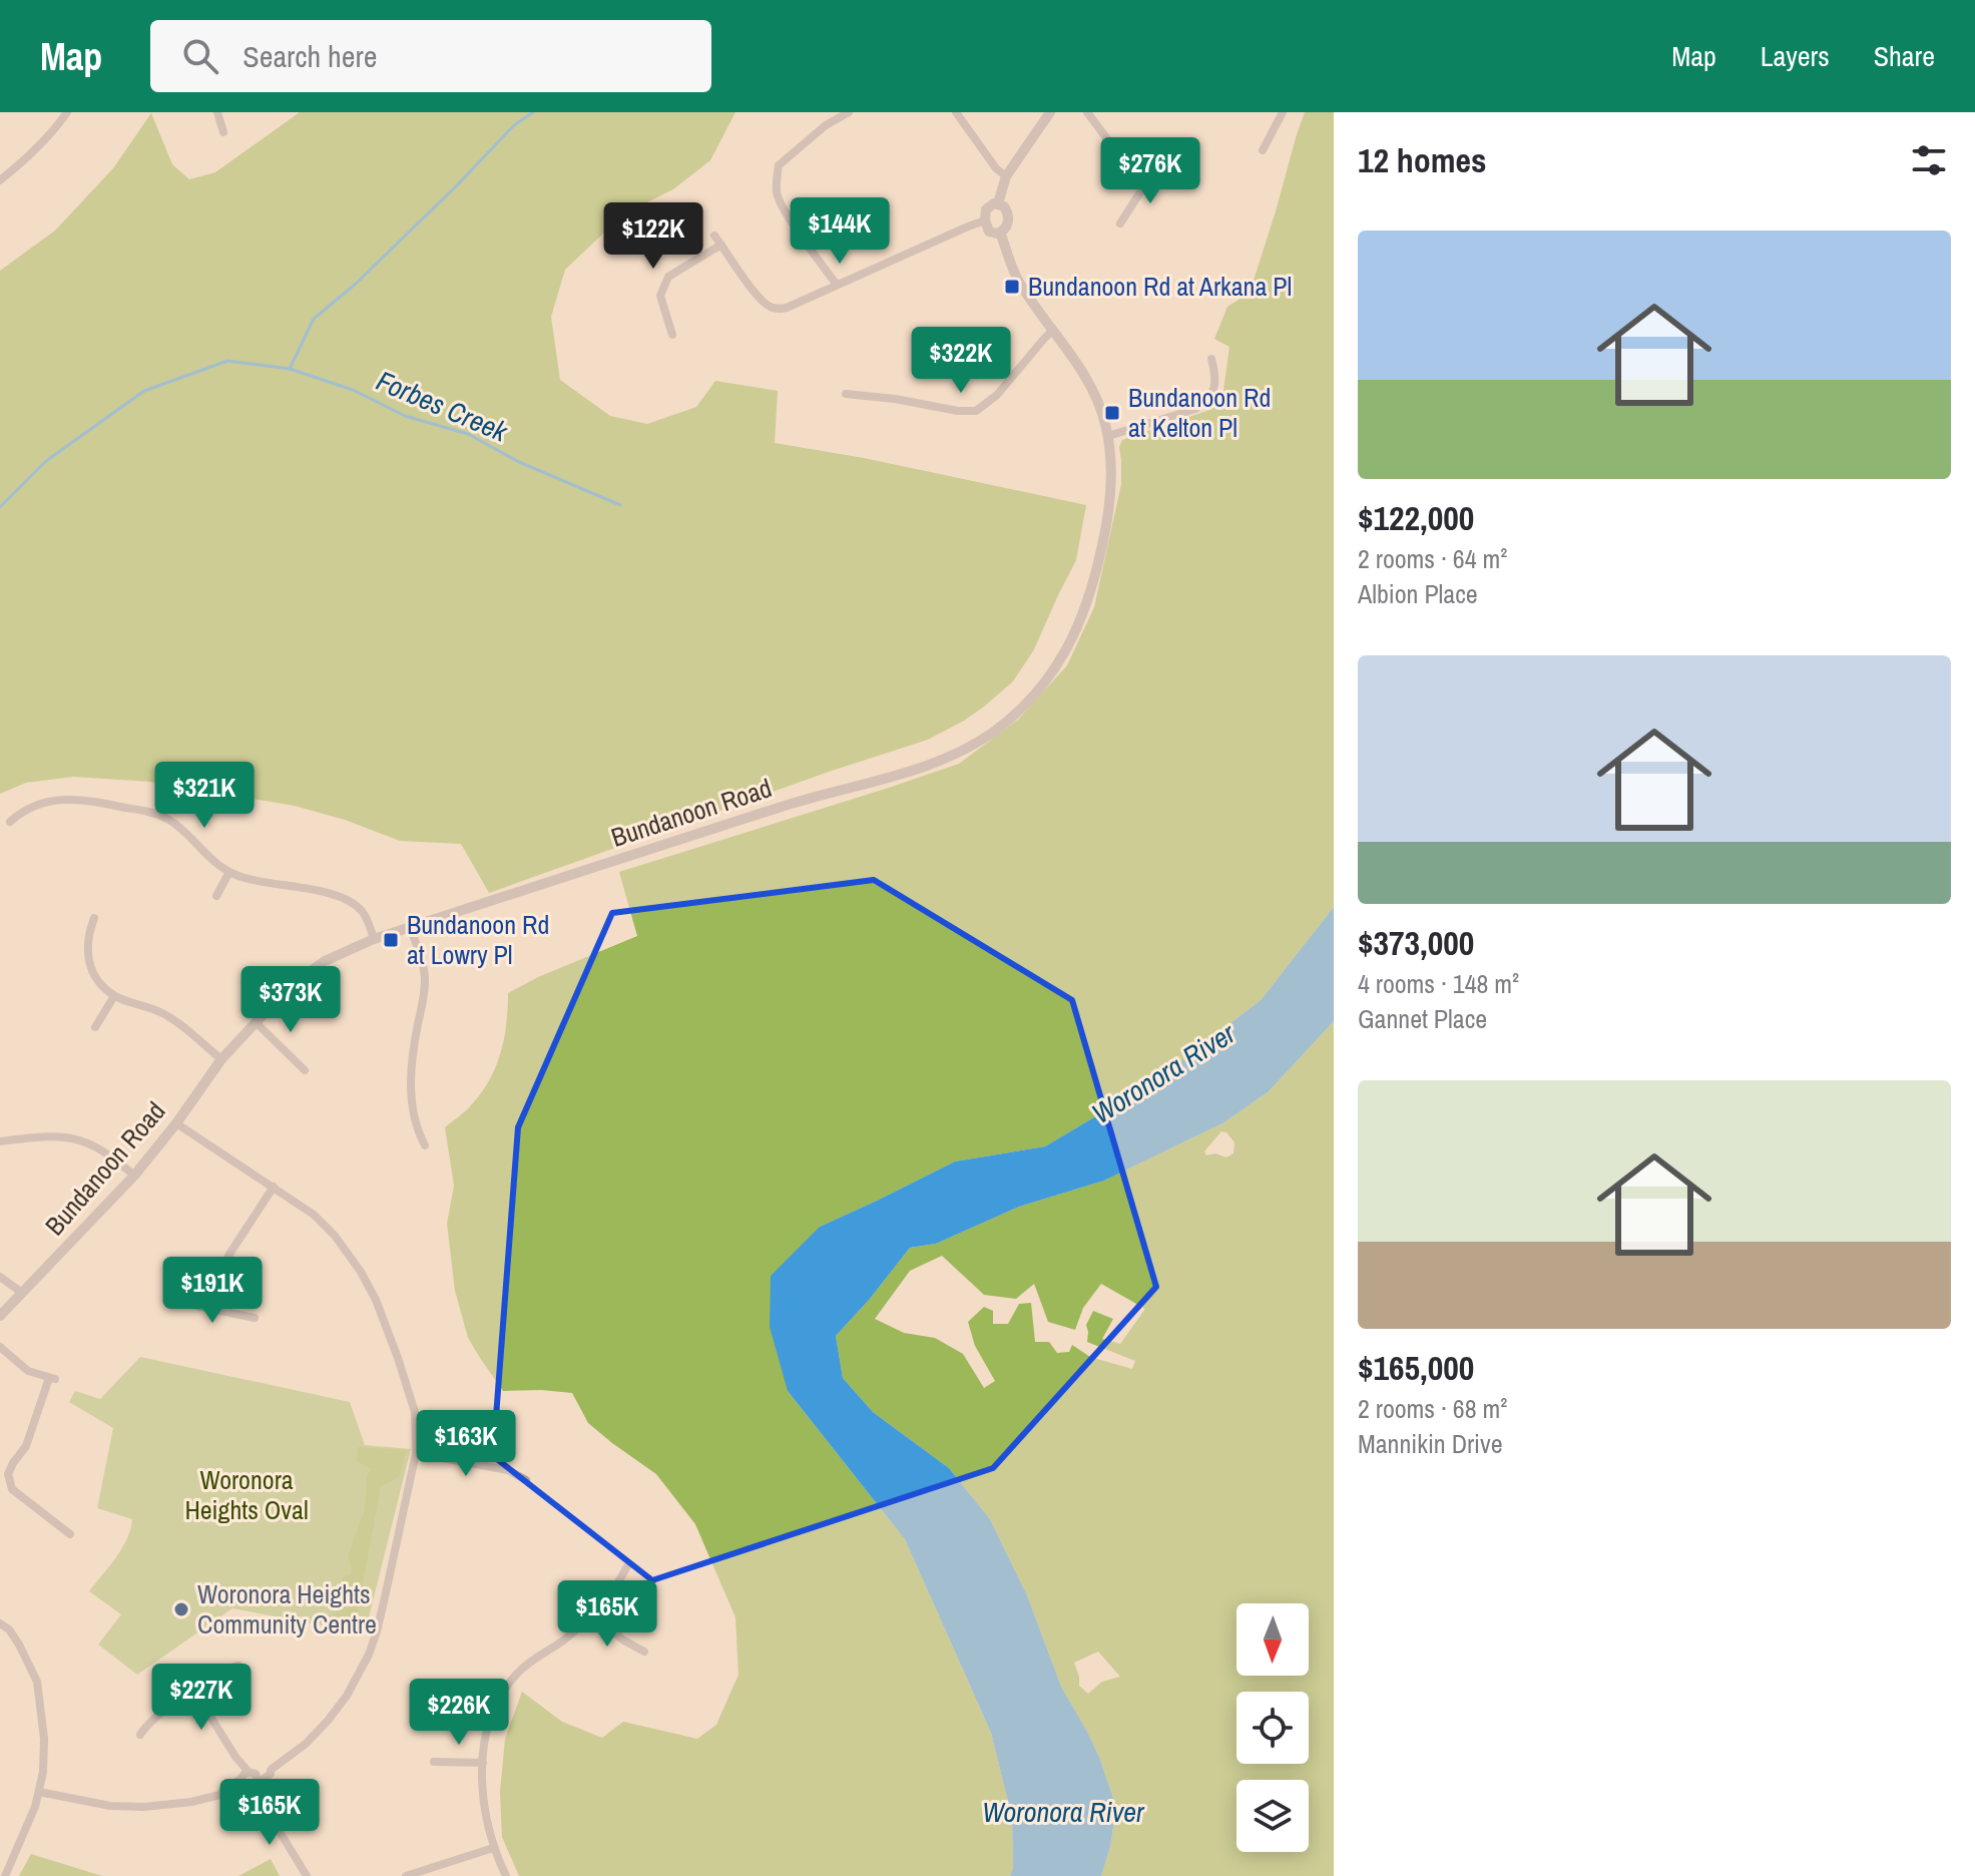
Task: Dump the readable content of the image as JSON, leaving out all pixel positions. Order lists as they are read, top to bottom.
{
  "streets": {
    "street": ["Bundanoon Road"]
  },
  "water": ["Forbes Creek", "Woronora River"],
  "parks": ["Woronora Heights Oval"],
  "places": {
    "transit": ["Bundanoon Rd at Arkana Pl", "Bundanoon Rd at Kelton Pl", "Bundanoon Rd at Lowry Pl"],
    "other": ["Woronora Heights Community Centre"]
  },
  "north": "bottom",
  "page": {
    "header": "Map",
    "search": "Search here",
    "nav": ["Map", "Layers", "Share"],
    "heading": "12 homes",
    "price": [
      "$276K",
      "$144K",
      "$122K",
      "$322K",
      "$321K",
      "$373K",
      "$191K",
      "$163K",
      "$165K",
      "$227K",
      "$226K",
      "$165K"
    ],
    "list": [
      {
        "name": "$122,000",
        "note": "2 rooms · 64 m² · Albion Place"
      },
      {
        "name": "$373,000",
        "note": "4 rooms · 148 m² · Gannet Place"
      },
      {
        "name": "$165,000",
        "note": "2 rooms · 68 m² · Mannikin Drive"
      }
    ]
  }
}
